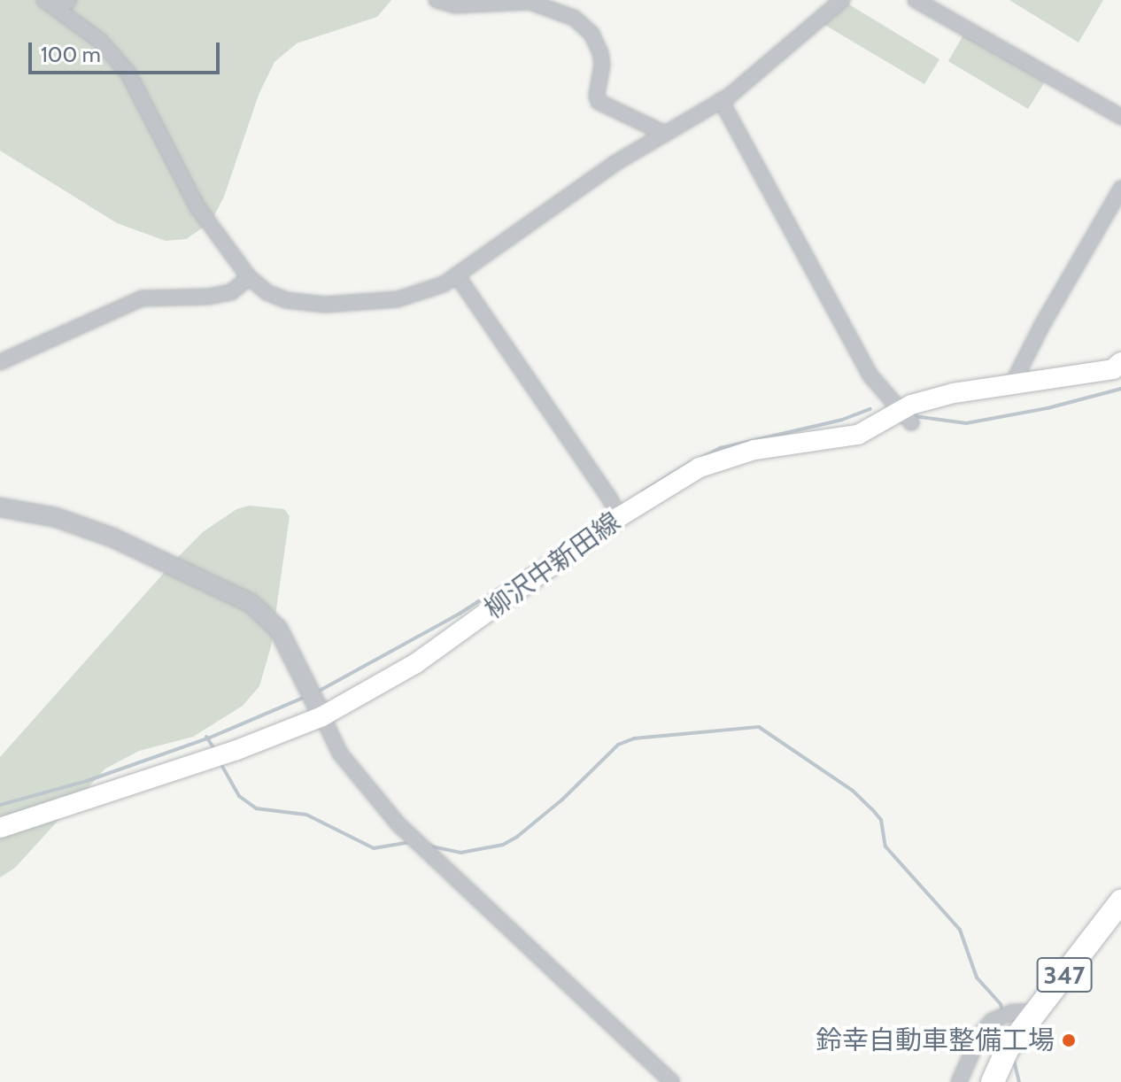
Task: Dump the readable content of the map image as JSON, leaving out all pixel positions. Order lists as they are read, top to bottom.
{
  "streets": {
    "highway": ["347"],
    "main road": ["柳沢中新田線"]
  },
  "places": ["鈴幸自動車整備工場"],
  "scale_bar": "100 m"
}
